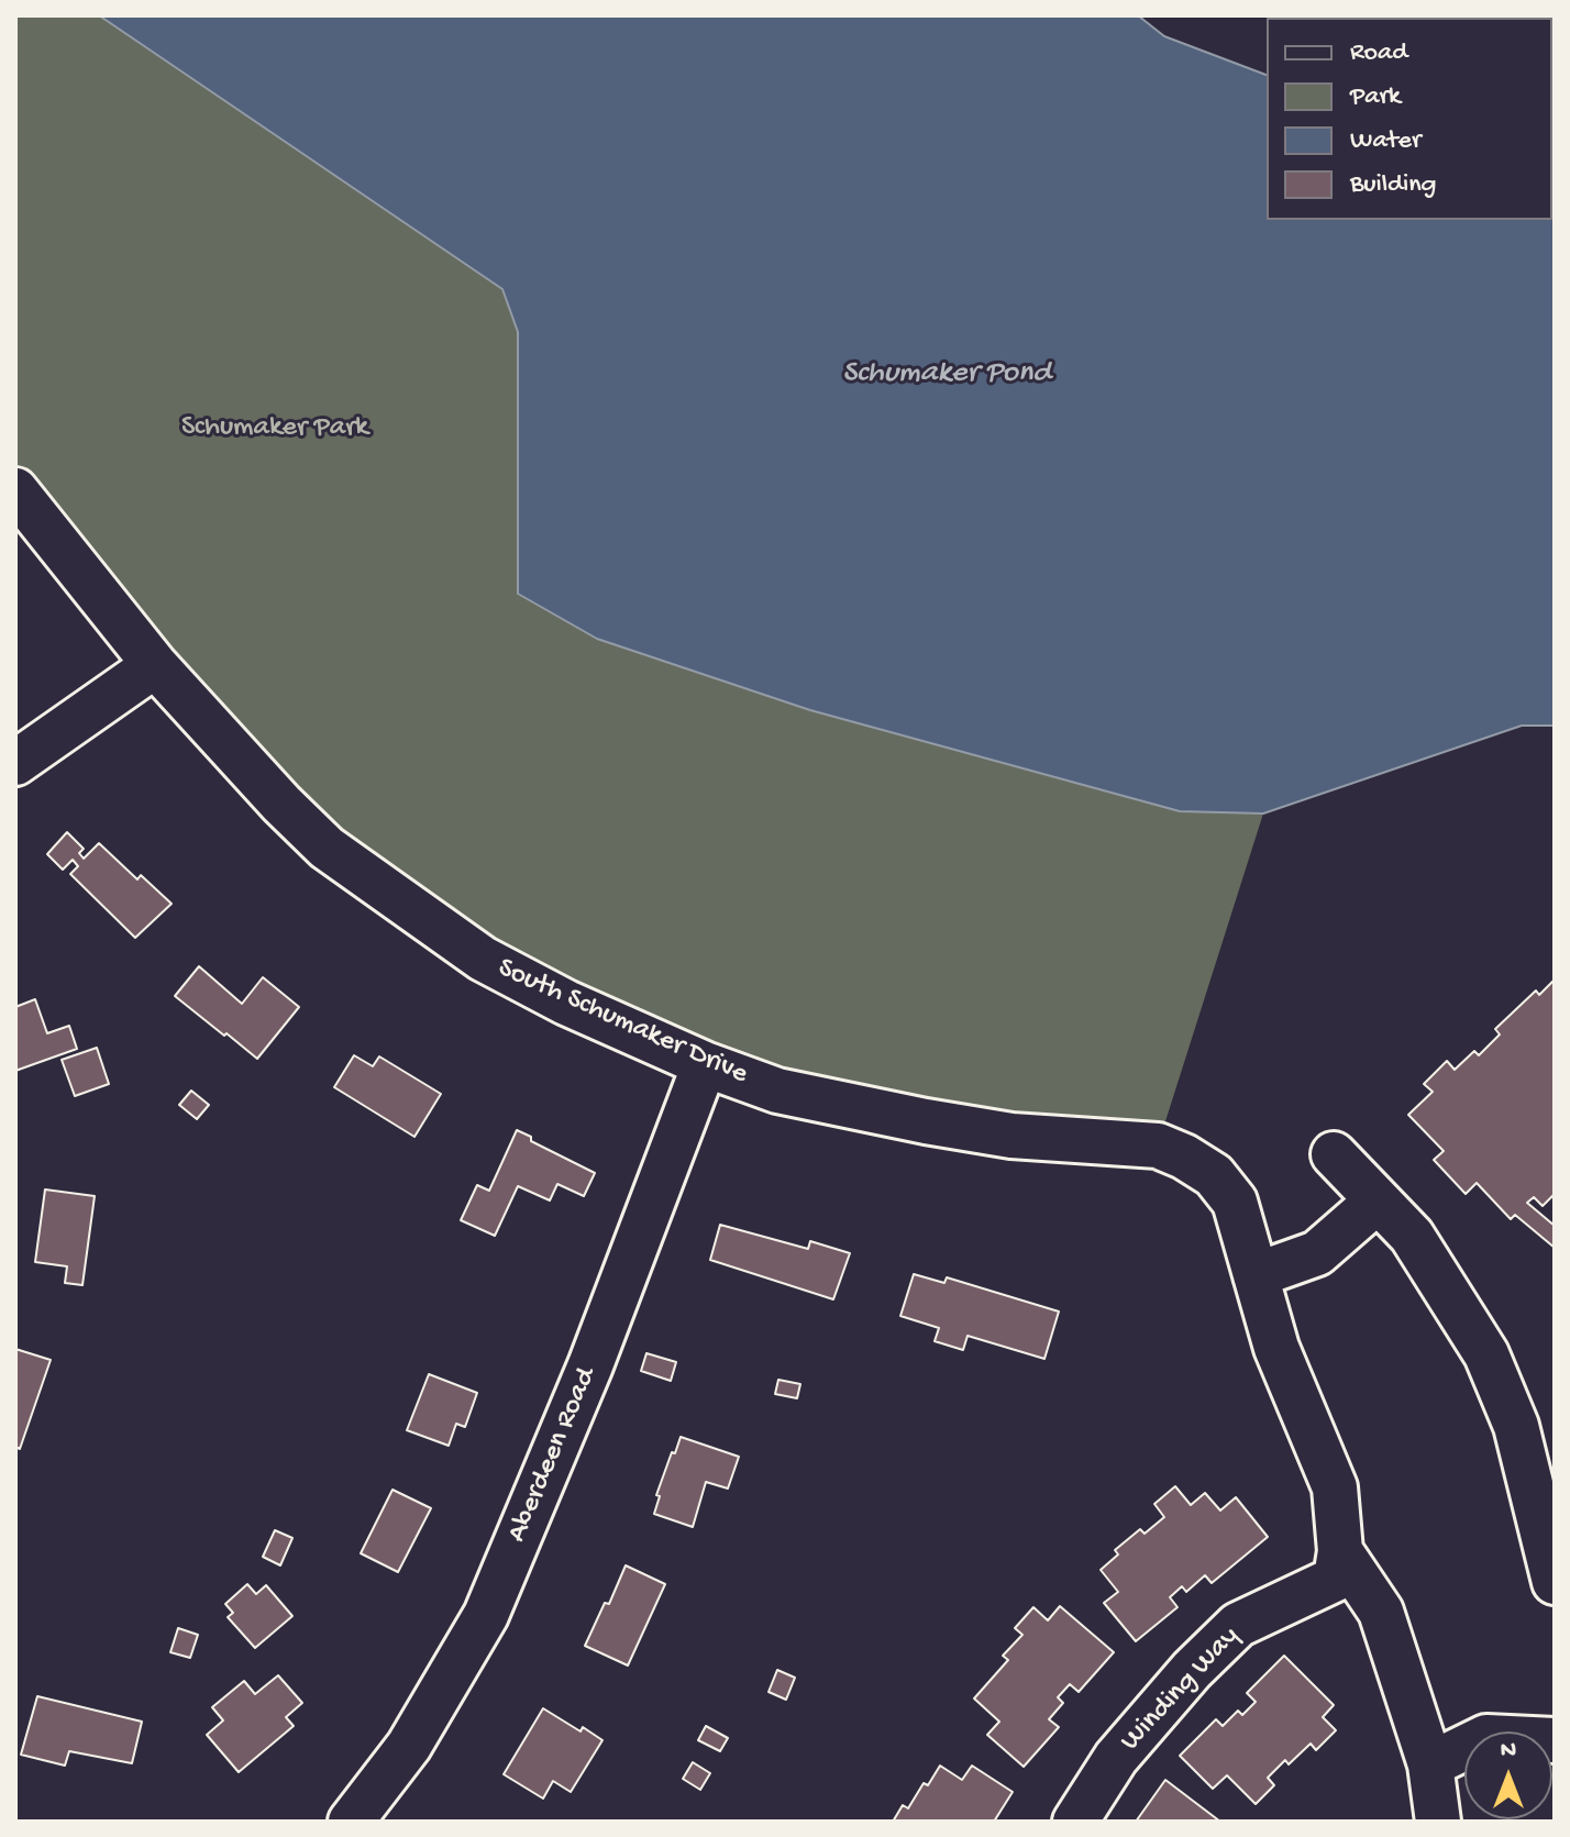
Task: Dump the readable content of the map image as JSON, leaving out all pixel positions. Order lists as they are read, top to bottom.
{
  "streets": {
    "street": ["South Schumaker Drive", "Aberdeen Road", "Winding Way"]
  },
  "crossings": [
    ["South Schumaker Drive", "Aberdeen Road"]
  ],
  "water": ["Schumaker Pond"],
  "parks": ["Schumaker Park"],
  "legend": [
    "Road",
    "Park",
    "Water",
    "Building"
  ],
  "north": "top"
}
